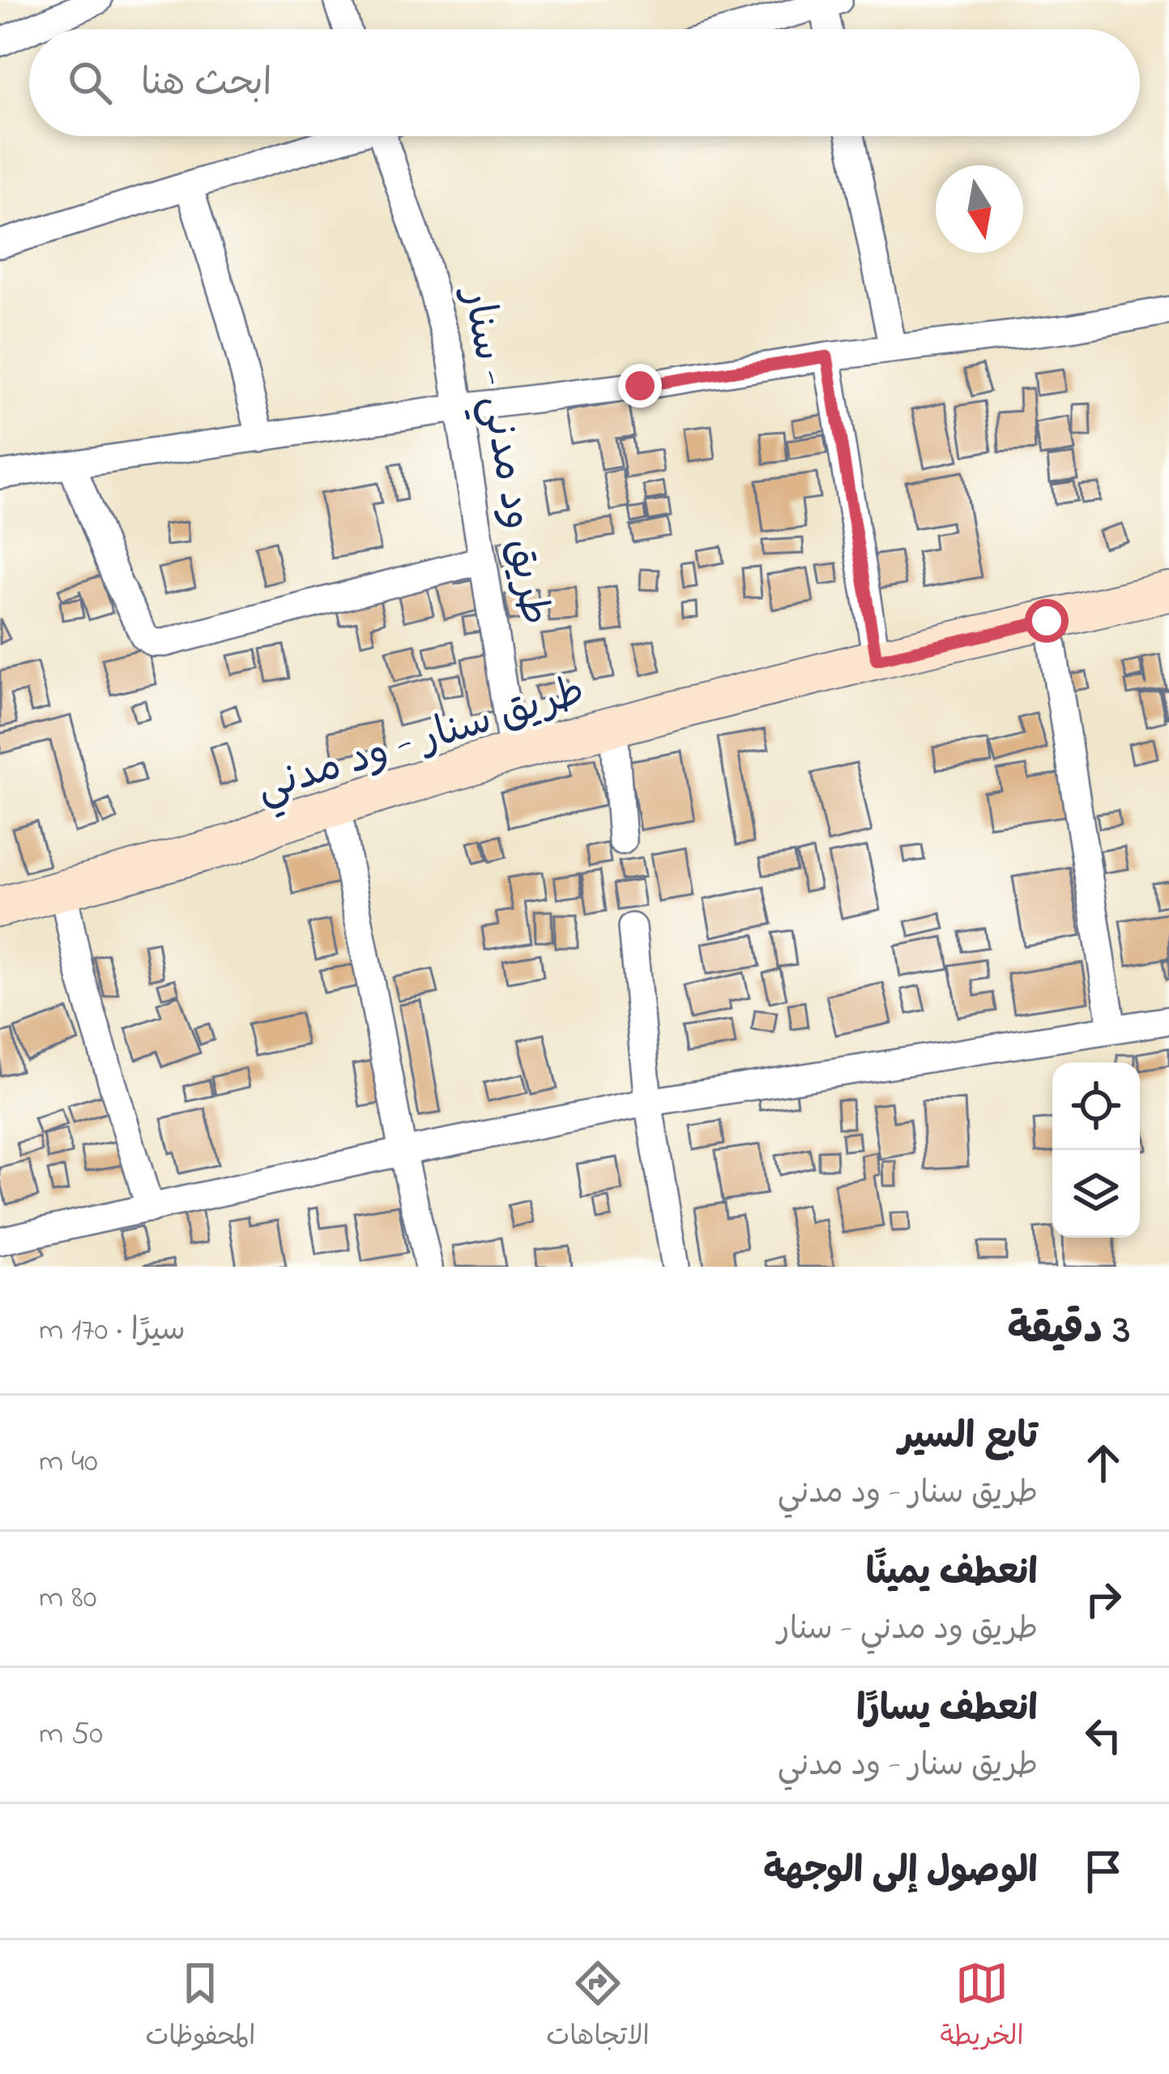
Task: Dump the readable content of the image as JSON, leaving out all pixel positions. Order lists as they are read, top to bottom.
{
  "streets": {
    "street": ["طريق ود مدني - سنار", "طريق سنار - ود مدني"]
  },
  "crossings": [
    ["طريق ود مدني - سنار", "طريق سنار - ود مدني"]
  ],
  "north": "bottom",
  "page": {
    "search": "ابحث هنا",
    "heading": ["3 دقيقة", "سيرًا · 170 m"],
    "list": [
      ["تابع السير", "طريق سنار - ود مدني", "40 m"],
      ["انعطف يمينًا", "طريق ود مدني - سنار", "80 m"],
      ["انعطف يسارًا", "طريق سنار - ود مدني", "50 m"],
      "الوصول إلى الوجهة"
    ],
    "nav": ["الخريطة", "الاتجاهات", "المحفوظات"]
  }
}
